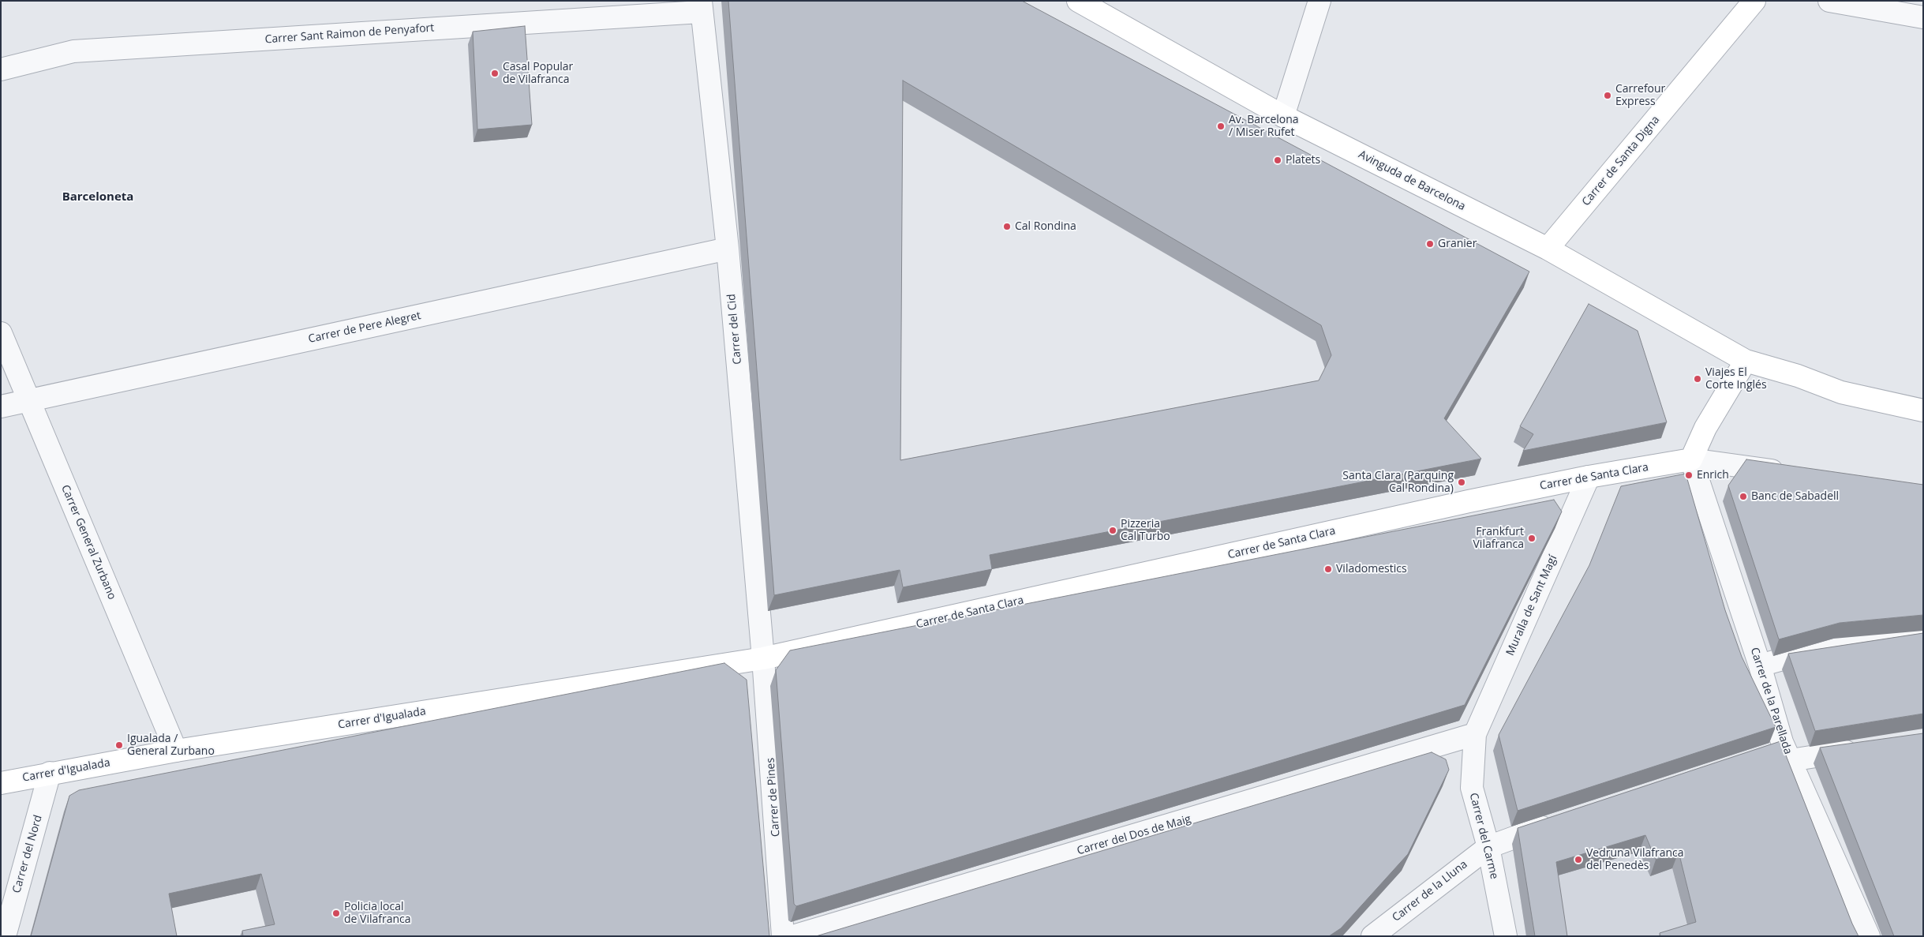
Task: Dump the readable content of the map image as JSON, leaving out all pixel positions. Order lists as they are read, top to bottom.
{
  "streets": {
    "street": [
      "Carrer Sant Raimon de Penyafort",
      "Carrer de Santa Digna",
      "Avinguda de Barcelona",
      "Carrer de Pere Alegret",
      "Carrer del Cid",
      "Carrer de Santa Clara",
      "Carrer General Zurbano",
      "Muralla de Sant Magí",
      "Carrer de la Parellada",
      "Carrer d'Igualada",
      "Carrer de Pines",
      "Carrer del Dos de Maig",
      "Carrer del Carme",
      "Carrer del Nord",
      "Carrer de la Lluna"
    ]
  },
  "crossings": [
    ["Carrer Sant Raimon de Penyafort", "Carrer del Cid"],
    ["Carrer de Santa Digna", "Avinguda de Barcelona"],
    ["Carrer de Pere Alegret", "Carrer del Cid"],
    ["Carrer de Pere Alegret", "Carrer General Zurbano"],
    ["Carrer del Cid", "Carrer de Santa Clara"],
    ["Carrer del Cid", "Carrer d'Igualada"],
    ["Carrer del Cid", "Carrer de Pines"],
    ["Carrer de Santa Clara", "Muralla de Sant Magí"],
    ["Carrer de Santa Clara", "Carrer de la Parellada"],
    ["Carrer de Santa Clara", "Carrer d'Igualada"],
    ["Carrer de Santa Clara", "Carrer de Pines"],
    ["Carrer General Zurbano", "Carrer d'Igualada"],
    ["Muralla de Sant Magí", "Carrer del Dos de Maig"],
    ["Muralla de Sant Magí", "Carrer del Carme"],
    ["Carrer d'Igualada", "Carrer de Pines"],
    ["Carrer d'Igualada", "Carrer del Nord"],
    ["Carrer del Dos de Maig", "Carrer del Carme"],
    ["Carrer del Carme", "Carrer de la Lluna"]
  ],
  "districts": ["Barceloneta"],
  "places": [
    "Casal Popular de Vilafranca",
    "Carrefour Express",
    "Av. Barcelona / Miser Rufet",
    "Platets",
    "Cal Rondina",
    "Granier",
    "Viajes El Corte Inglés",
    "Enrich",
    "Santa Clara (Parquing Cal Rondina)",
    "Banc de Sabadell",
    "Pizzeria Cal Turbo",
    "Frankfurt Vilafranca",
    "Viladomestics",
    "Igualada / General Zurbano",
    "Vedruna Vilafranca del Penedès",
    "Policia local de Vilafranca"
  ]
}
